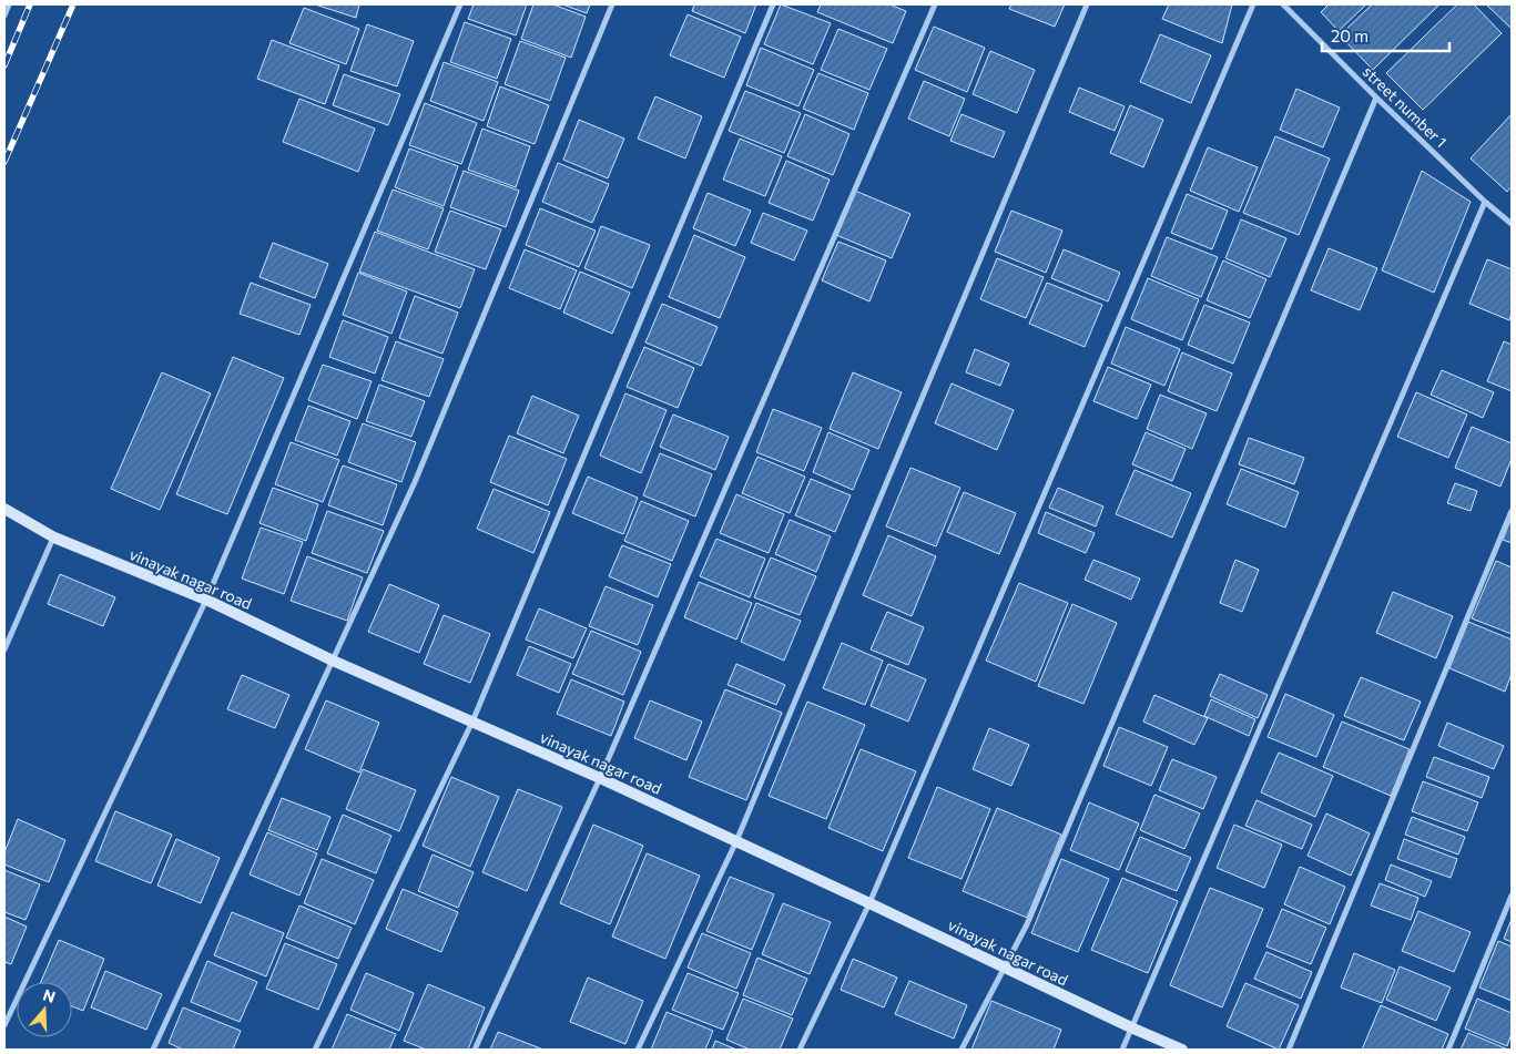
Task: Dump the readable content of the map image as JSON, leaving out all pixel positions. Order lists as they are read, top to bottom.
{
  "streets": {
    "street": ["street number 1", "vinayak nagar road"]
  },
  "scale_bar": "20 m",
  "north": "top"
}
